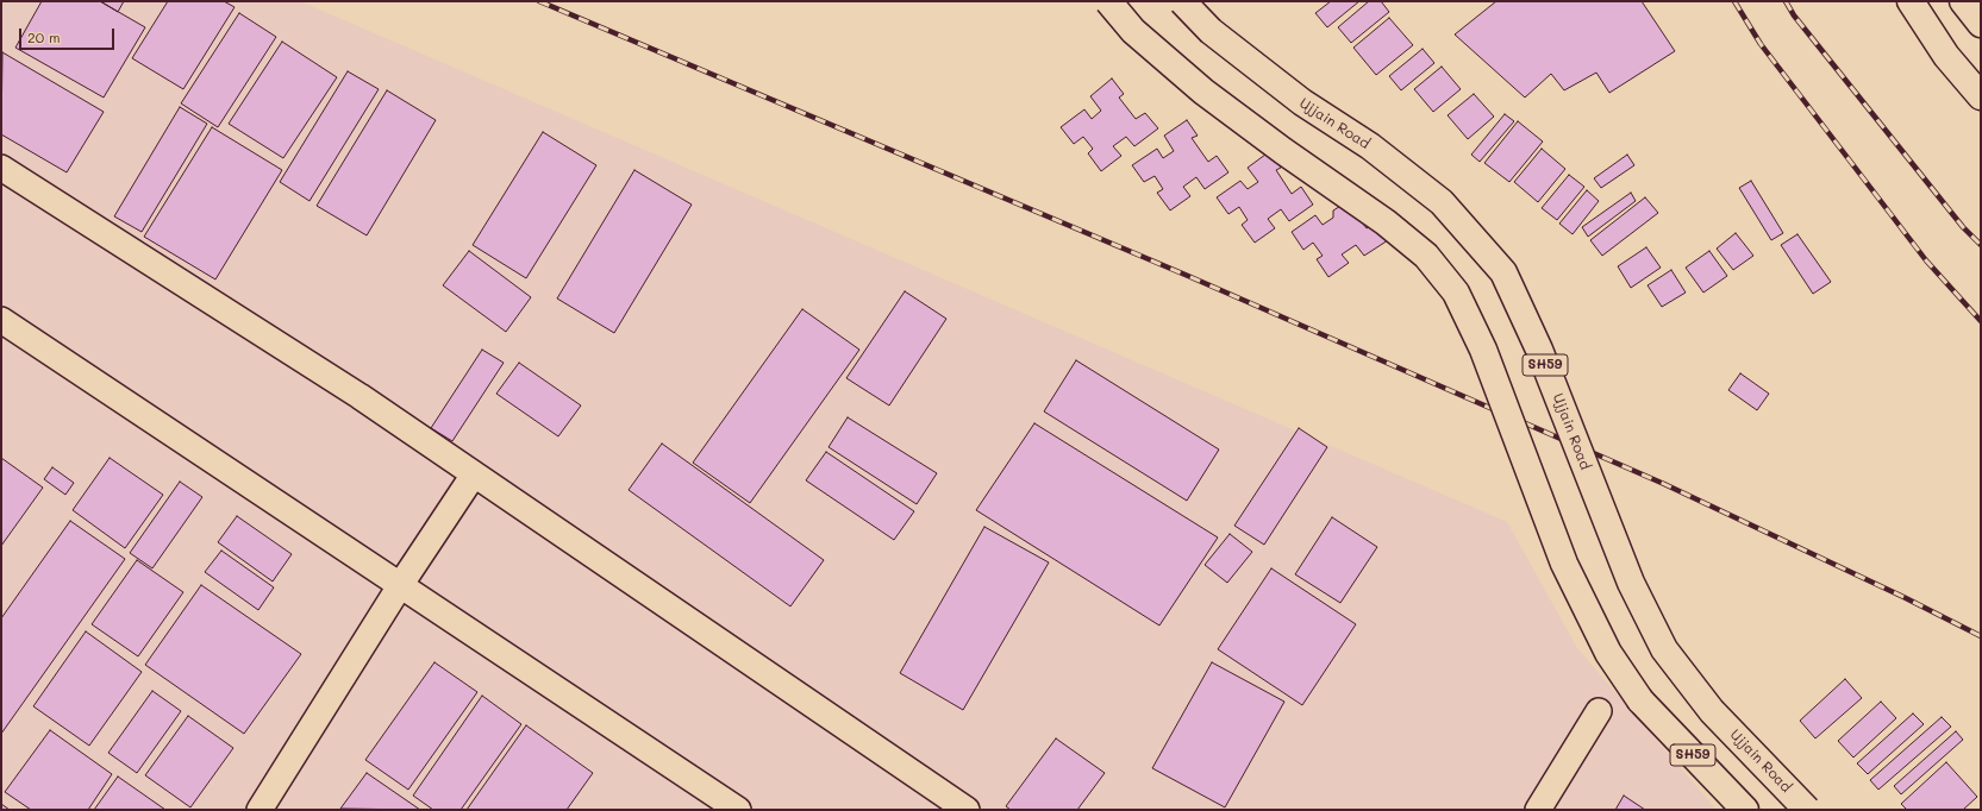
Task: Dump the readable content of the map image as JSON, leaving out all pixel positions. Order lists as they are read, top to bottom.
{
  "streets": {
    "main road": ["Ujjain Road", "SH59"]
  },
  "scale_bar": "20 m"
}
